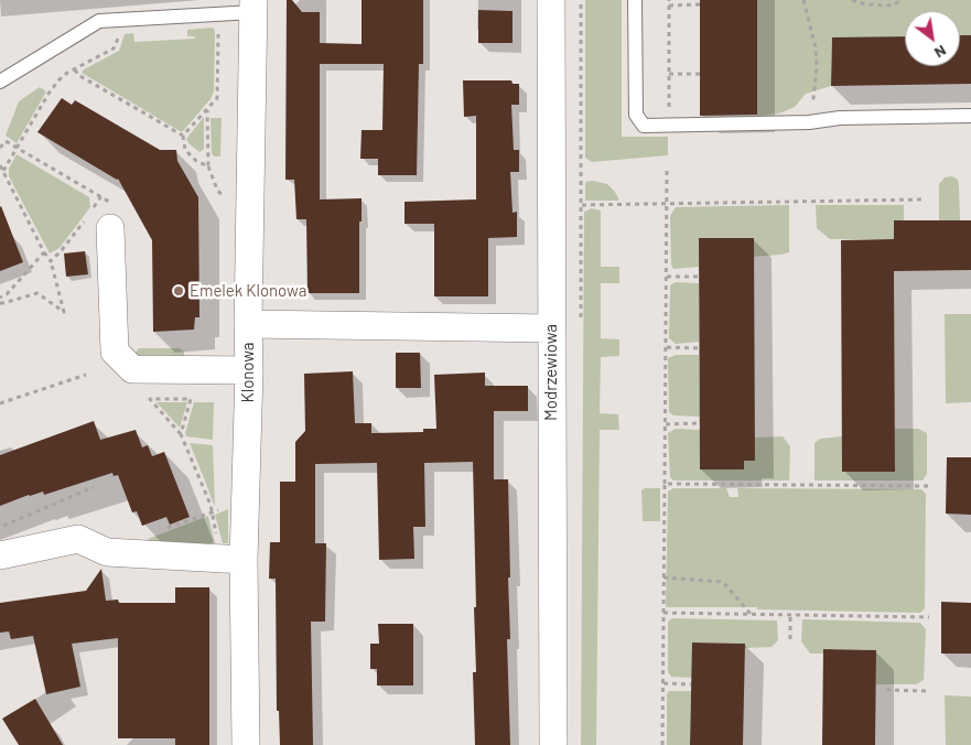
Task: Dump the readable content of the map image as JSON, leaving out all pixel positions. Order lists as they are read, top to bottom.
{
  "streets": {
    "street": ["Klonowa", "Modrzewiowa"]
  },
  "places": ["Emelek Klonowa"],
  "north": "bottom right"
}
